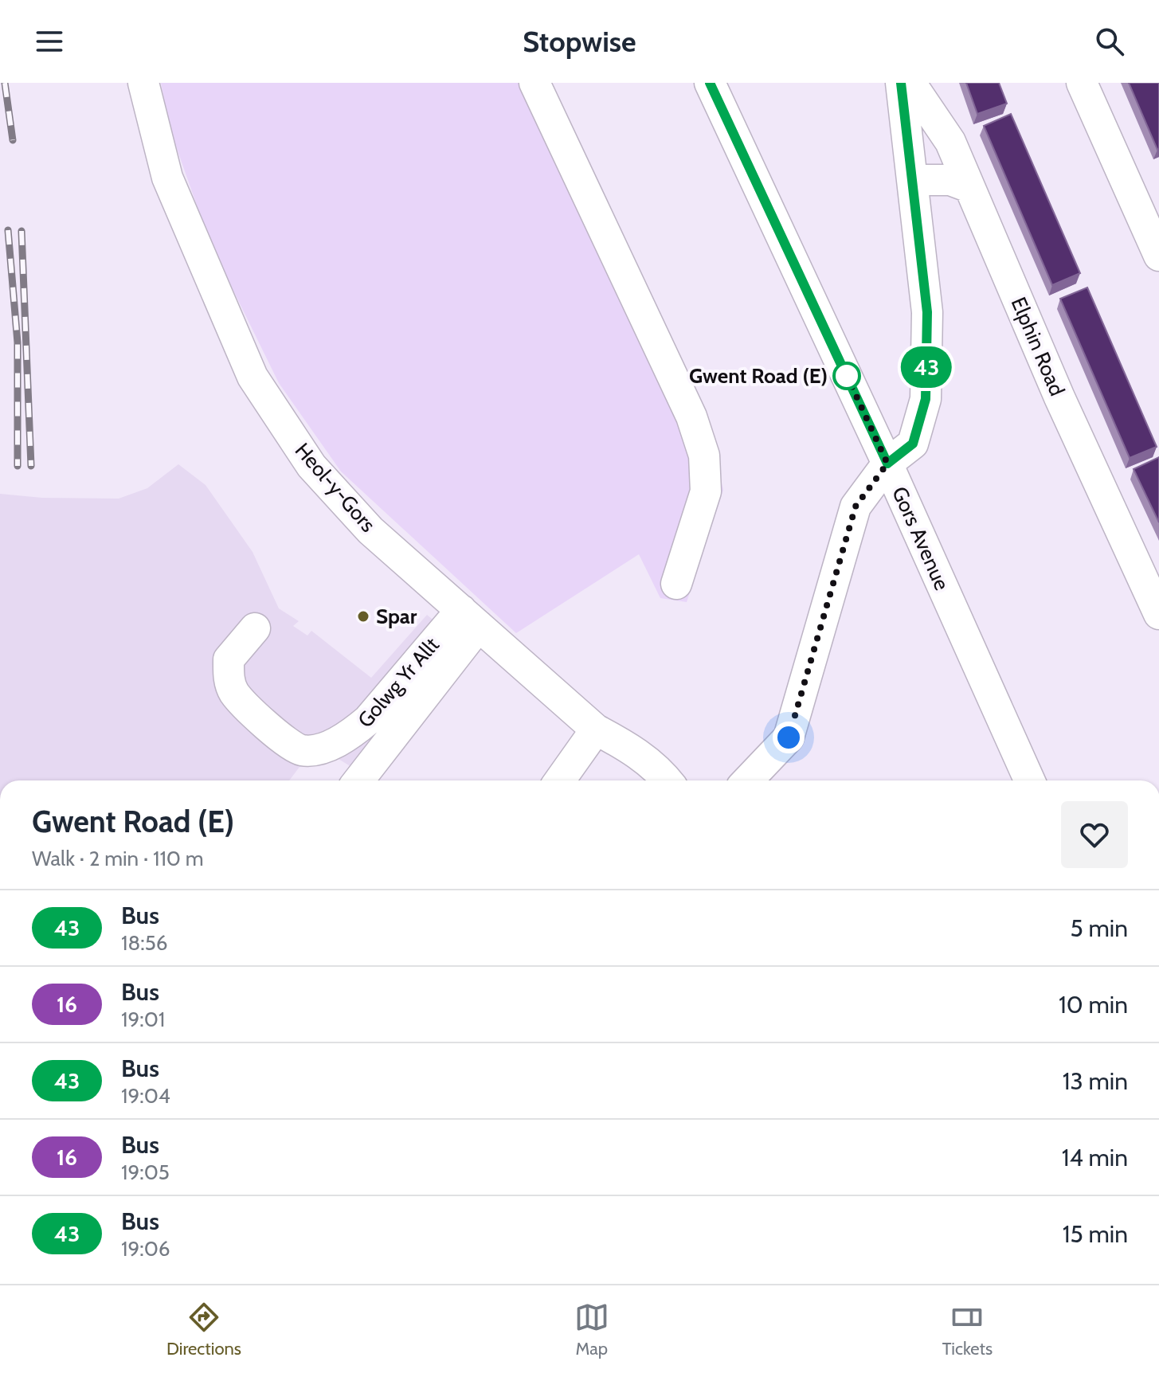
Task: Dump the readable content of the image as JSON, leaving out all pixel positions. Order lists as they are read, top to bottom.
{
  "streets": {
    "street": [
      "Elphin Road",
      "Heol-y-Gors",
      "Gors Avenue",
      "Golwg Yr Allt"
    ]
  },
  "crossings": [
    ["Heol-y-Gors", "Golwg Yr Allt"]
  ],
  "places": ["Gwent Road (E)", "Spar"],
  "lines": ["bus line 43"],
  "page": {
    "header": "Stopwise",
    "on_map": "43",
    "heading": ["Gwent Road (E)", "Walk · 2 min · 110 m"],
    "list": [
      {
        "mark": "43",
        "name": "Bus",
        "note": "18:56",
        "value": "5 min"
      },
      {
        "mark": "16",
        "name": "Bus",
        "note": "19:01",
        "value": "10 min"
      },
      {
        "mark": "43",
        "name": "Bus",
        "note": "19:04",
        "value": "13 min"
      },
      {
        "mark": "16",
        "name": "Bus",
        "note": "19:05",
        "value": "14 min"
      },
      {
        "mark": "43",
        "name": "Bus",
        "note": "19:06",
        "value": "15 min"
      }
    ],
    "tabs": ["Directions", "Map", "Tickets"]
  }
}
